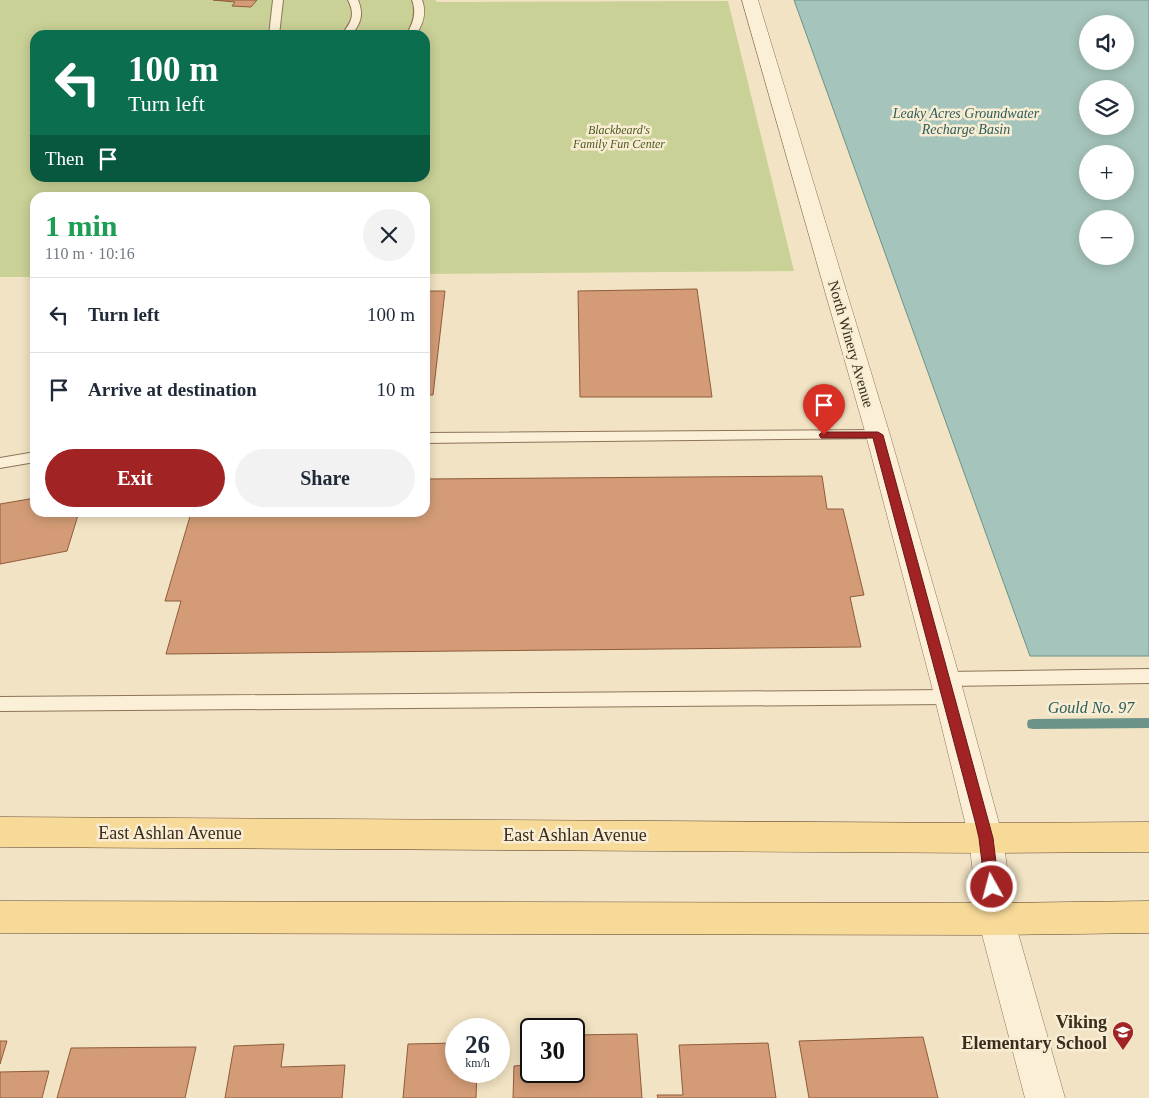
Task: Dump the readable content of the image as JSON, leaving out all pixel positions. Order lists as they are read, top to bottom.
{
  "streets": {
    "main road": ["East Ashlan Avenue"],
    "street": ["North Winery Avenue"]
  },
  "crossings": [
    ["North Winery Avenue", "East Ashlan Avenue"]
  ],
  "water": ["Leaky Acres Groundwater Recharge Basin", "Gould No. 97"],
  "parks": ["Blackbeard's Family Fun Center"],
  "places": {
    "school or university": ["Viking Elementary School"]
  },
  "page": {
    "map_buttons": ["+", "−"],
    "turn": ["100 m", "Turn left"],
    "then": "Then",
    "heading": ["1 min", "110 m · 10:16"],
    "list": [
      {
        "name": "Turn left",
        "value": "100 m"
      },
      {
        "name": "Arrive at destination",
        "value": "10 m"
      }
    ],
    "buttons": ["Exit", "Share"],
    "speed": "26 km/h",
    "limit": "30"
  }
}
